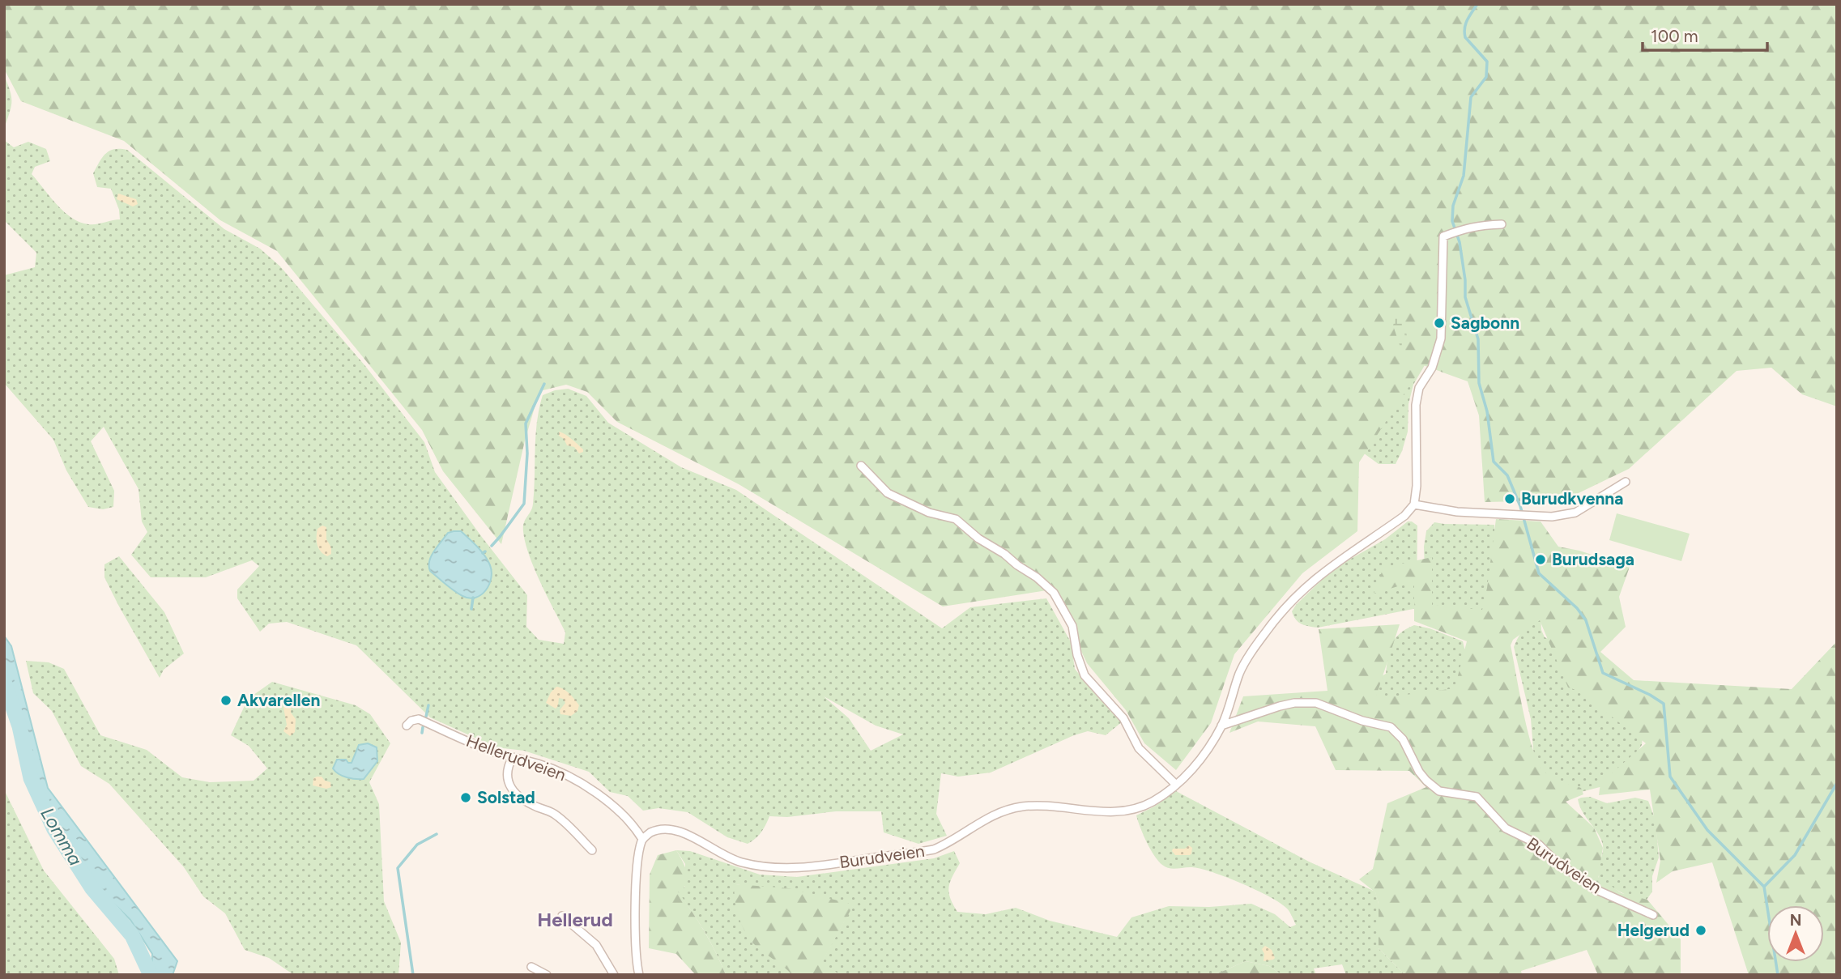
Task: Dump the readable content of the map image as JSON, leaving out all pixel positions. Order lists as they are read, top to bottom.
{
  "streets": {
    "street": ["Hellerudveien", "Burudveien"]
  },
  "crossings": [
    ["Hellerudveien", "Burudveien"]
  ],
  "districts": ["Hellerud"],
  "water": ["Lomma"],
  "places": [
    "Sagbonn",
    "Burudkvenna",
    "Burudsaga",
    "Akvarellen",
    "Solstad",
    "Helgerud"
  ],
  "scale_bar": "100 m",
  "north": "top"
}
